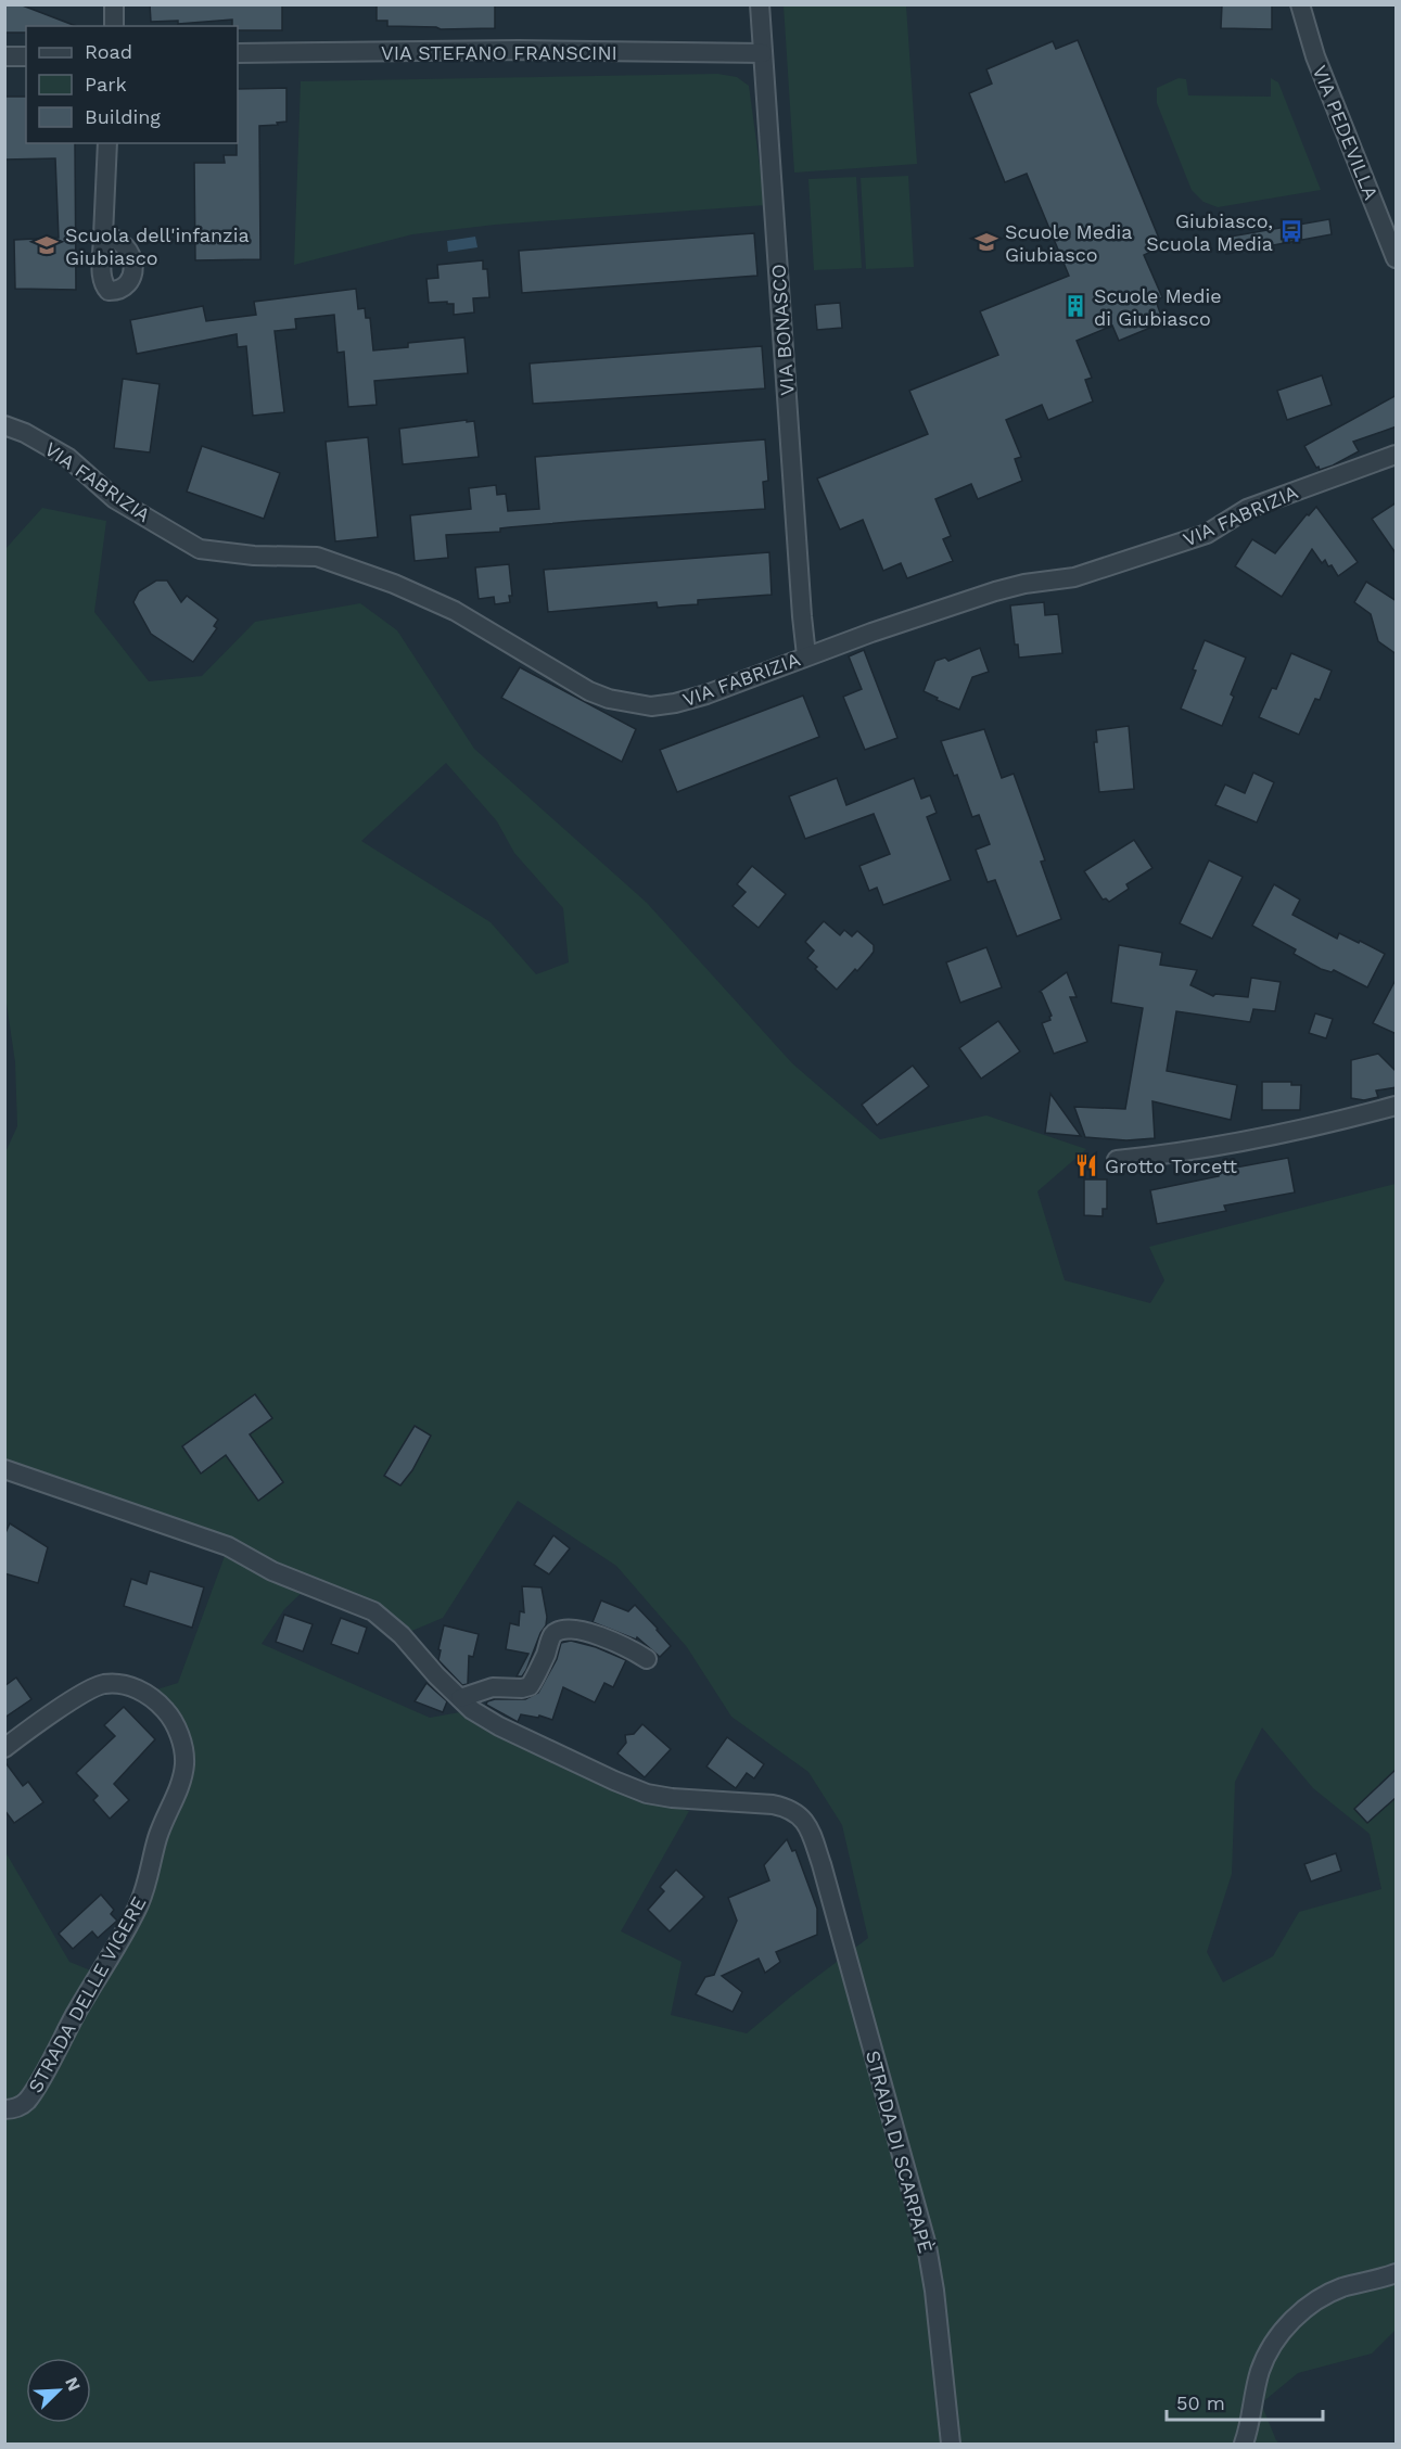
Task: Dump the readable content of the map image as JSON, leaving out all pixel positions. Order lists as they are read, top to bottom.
{
  "streets": {
    "street": [
      "VIA STEFANO FRANSCINI",
      "VIA PEDEVILLA",
      "VIA BONASCO",
      "VIA FABRIZIA",
      "STRADA DELLE VIGERE",
      "STRADA DI SCARPAPÈ"
    ]
  },
  "crossings": [
    ["VIA STEFANO FRANSCINI", "VIA BONASCO"],
    ["VIA BONASCO", "VIA FABRIZIA"]
  ],
  "places": {
    "bus stop": ["Giubiasco, Scuola Media"],
    "school or university": ["Scuole Media Giubiasco", "Scuola dell'infanzia Giubiasco"],
    "building": ["Scuole Medie di Giubiasco"],
    "restaurant": ["Grotto Torcett"]
  },
  "legend": ["Road", "Park", "Building"],
  "scale_bar": "50 m",
  "north": "top right"
}
